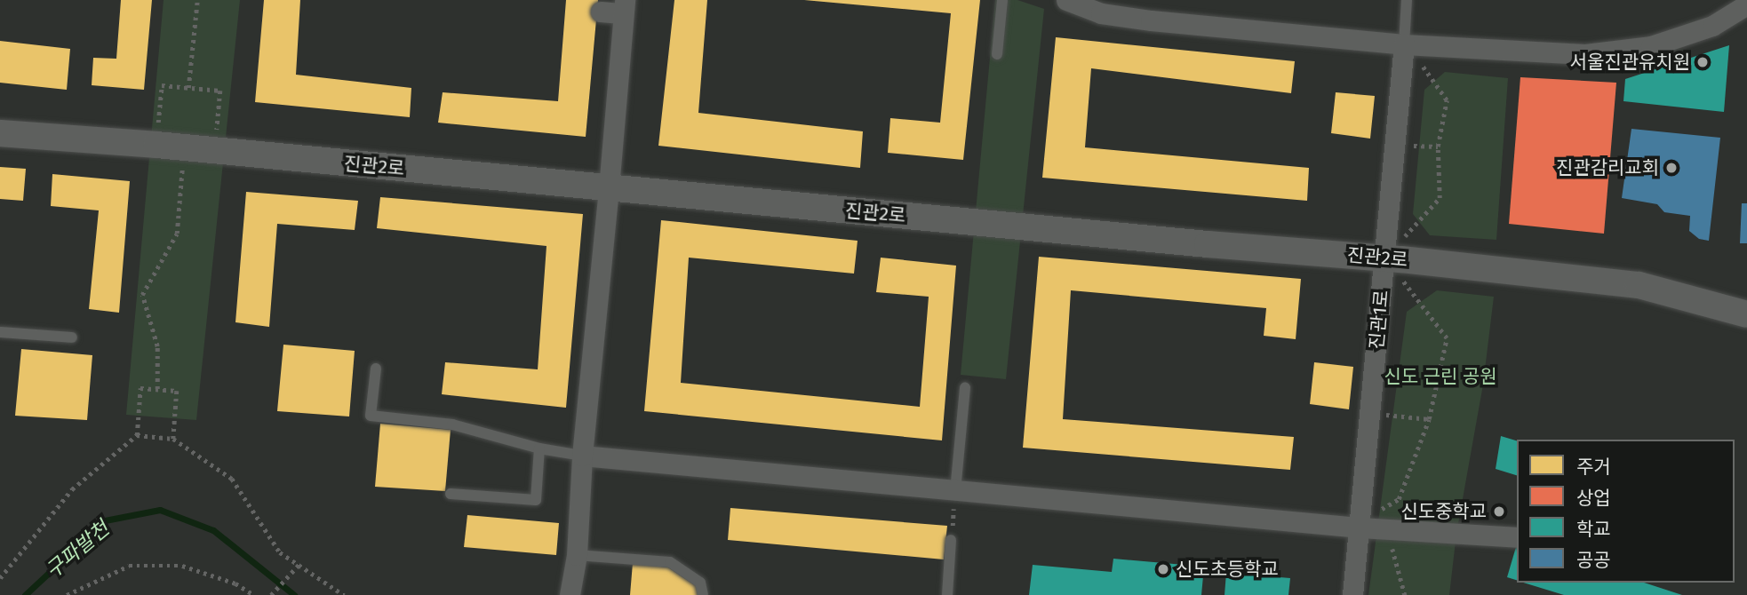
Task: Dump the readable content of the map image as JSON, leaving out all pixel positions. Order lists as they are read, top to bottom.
{
  "streets": {
    "street": ["진관2로", "진관1로"]
  },
  "crossings": [
    ["진관2로", "진관1로"]
  ],
  "water": ["구파발천"],
  "parks": ["신도 근린 공원"],
  "places": [
    "서울진관유치원",
    "진관감리교회",
    "신도중학교",
    "신도초등학교"
  ],
  "legend": [
    "주거",
    "상업",
    "학교",
    "공공"
  ]
}
